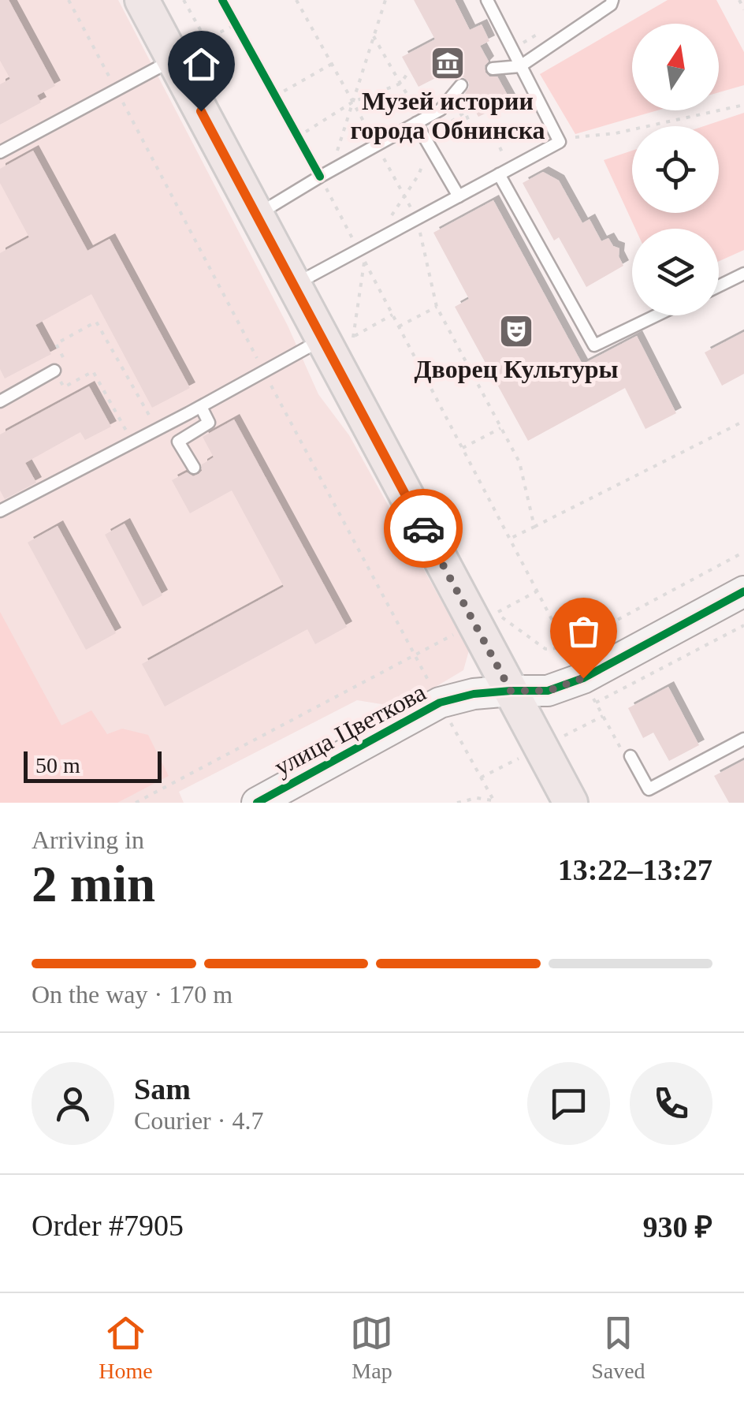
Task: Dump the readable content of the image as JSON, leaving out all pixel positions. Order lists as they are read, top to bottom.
{
  "streets": {
    "street": ["улица Цветкова"]
  },
  "places": {
    "museum": ["Музей истории города Обнинска"],
    "theatre": ["Дворец Культуры"]
  },
  "scale_bar": "50 m",
  "north": "top",
  "page": {
    "scale": "50 m",
    "heading": ["2 min", "Arriving in", "13:22–13:27"],
    "panel": [
      "Sam",
      "Courier · 4.7",
      "Order #7905",
      "930 ₽"
    ],
    "bar": "On the way · 170 m",
    "tabs": ["Home", "Map", "Saved"]
  }
}
